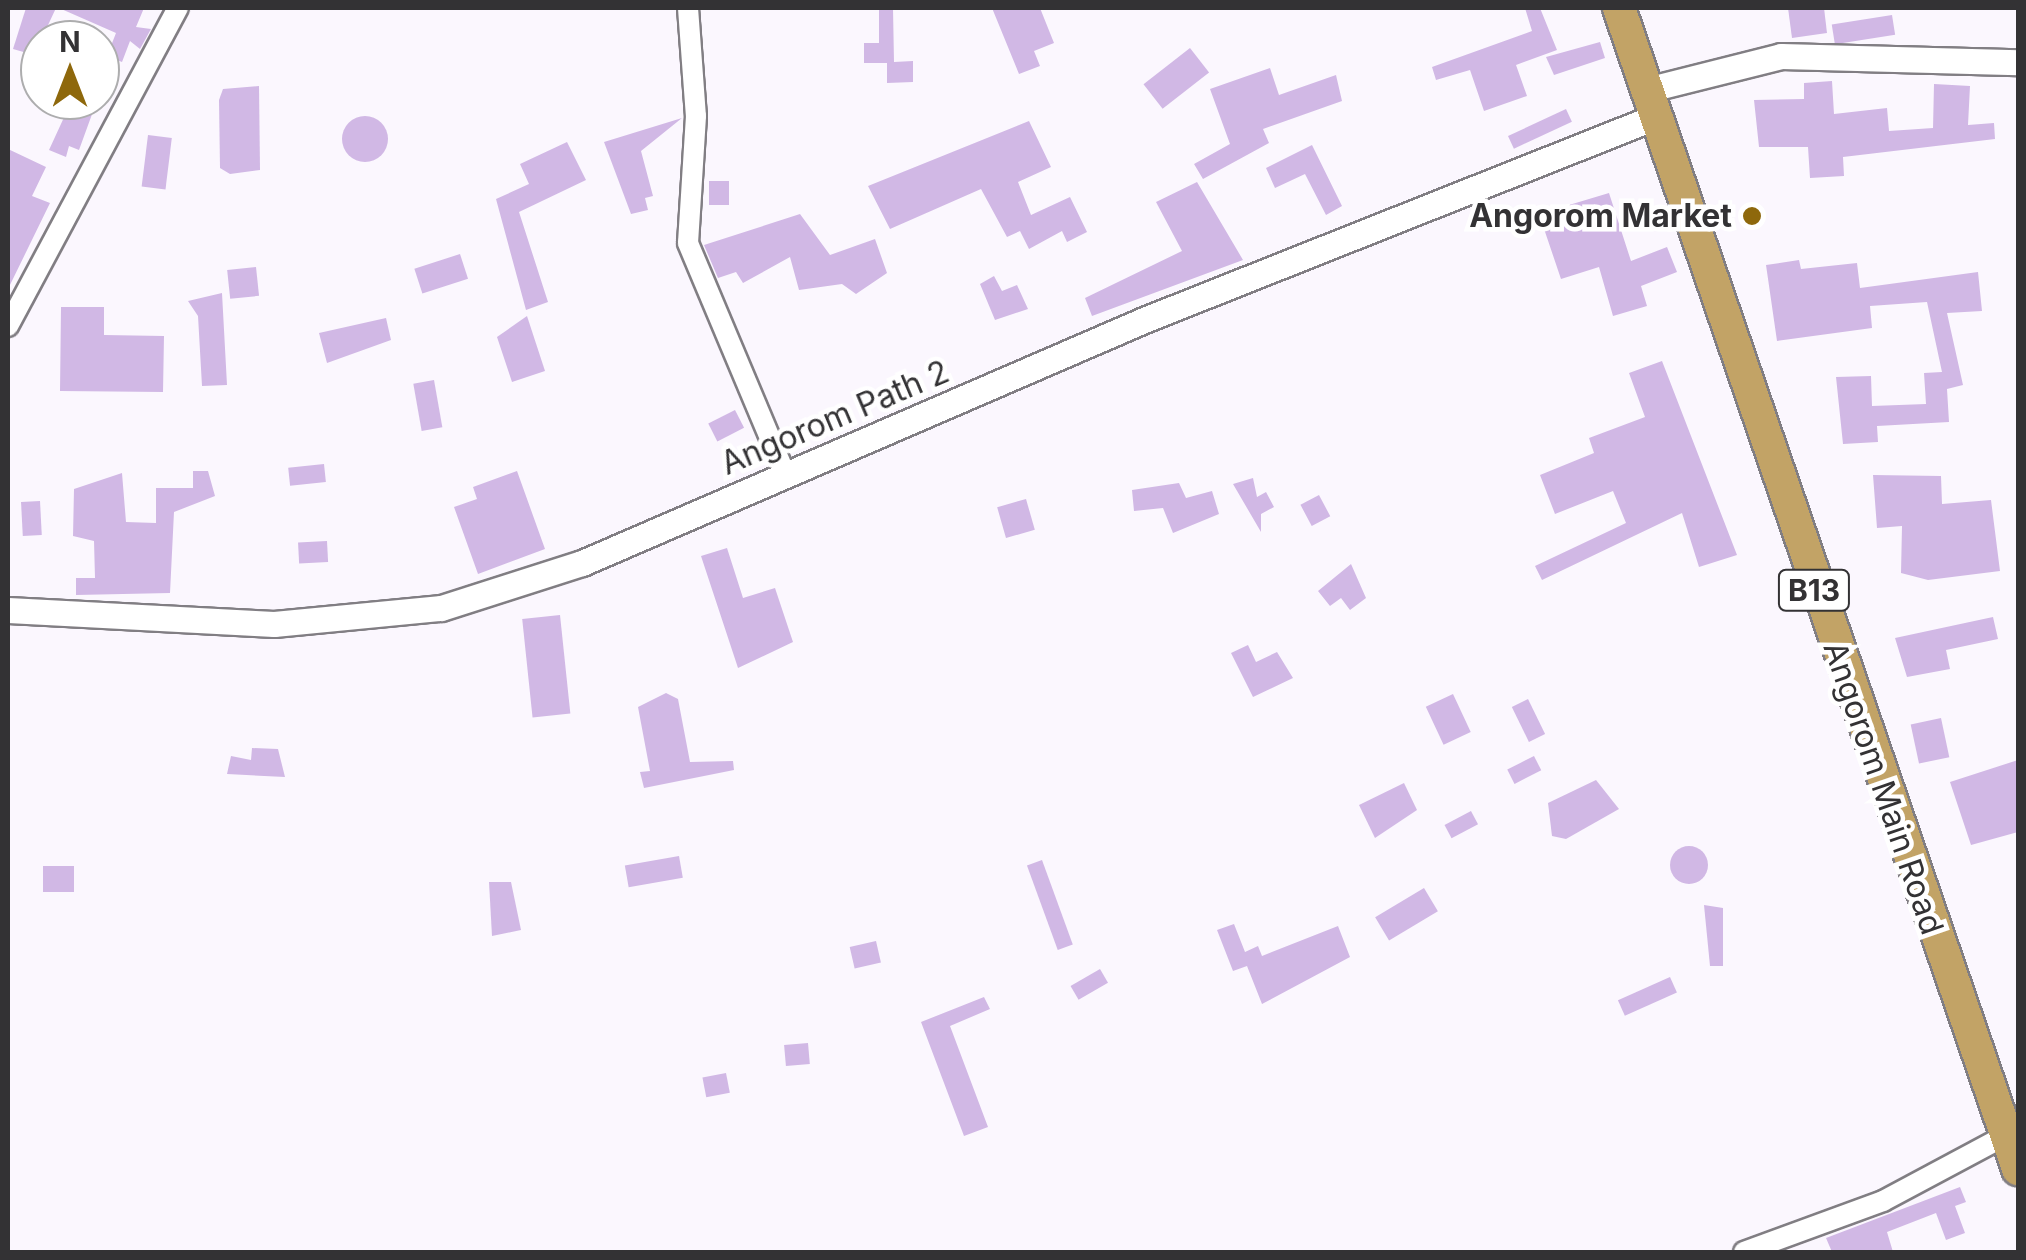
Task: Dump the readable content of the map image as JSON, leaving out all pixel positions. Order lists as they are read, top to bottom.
{
  "streets": {
    "highway": ["B13", "Angorom Main Road"],
    "street": ["Angorom Path 2"]
  },
  "crossings": [
    ["Angorom Path 2", "Angorom Main Road"]
  ],
  "places": ["Angorom Market"],
  "north": "top"
}
